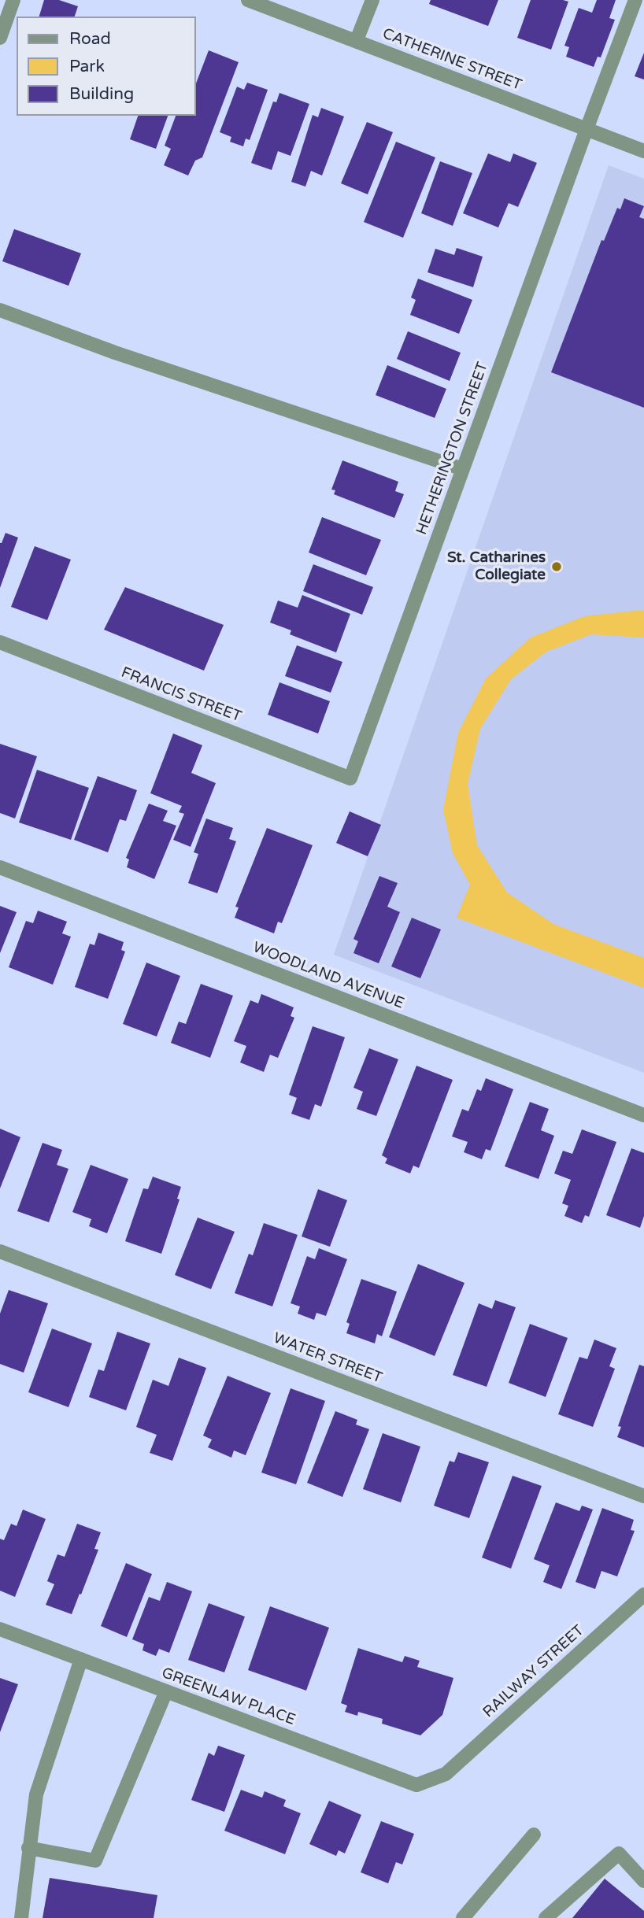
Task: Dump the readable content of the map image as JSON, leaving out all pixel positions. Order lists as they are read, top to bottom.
{
  "streets": {
    "street": [
      "CATHERINE STREET",
      "HETHERINGTON STREET",
      "FRANCIS STREET",
      "WOODLAND AVENUE",
      "WATER STREET",
      "RAILWAY STREET",
      "GREENLAW PLACE"
    ]
  },
  "crossings": [
    ["CATHERINE STREET", "HETHERINGTON STREET"],
    ["HETHERINGTON STREET", "FRANCIS STREET"],
    ["RAILWAY STREET", "GREENLAW PLACE"]
  ],
  "places": ["St. Catharines Collegiate"],
  "legend": ["Road", "Park", "Building"]
}
